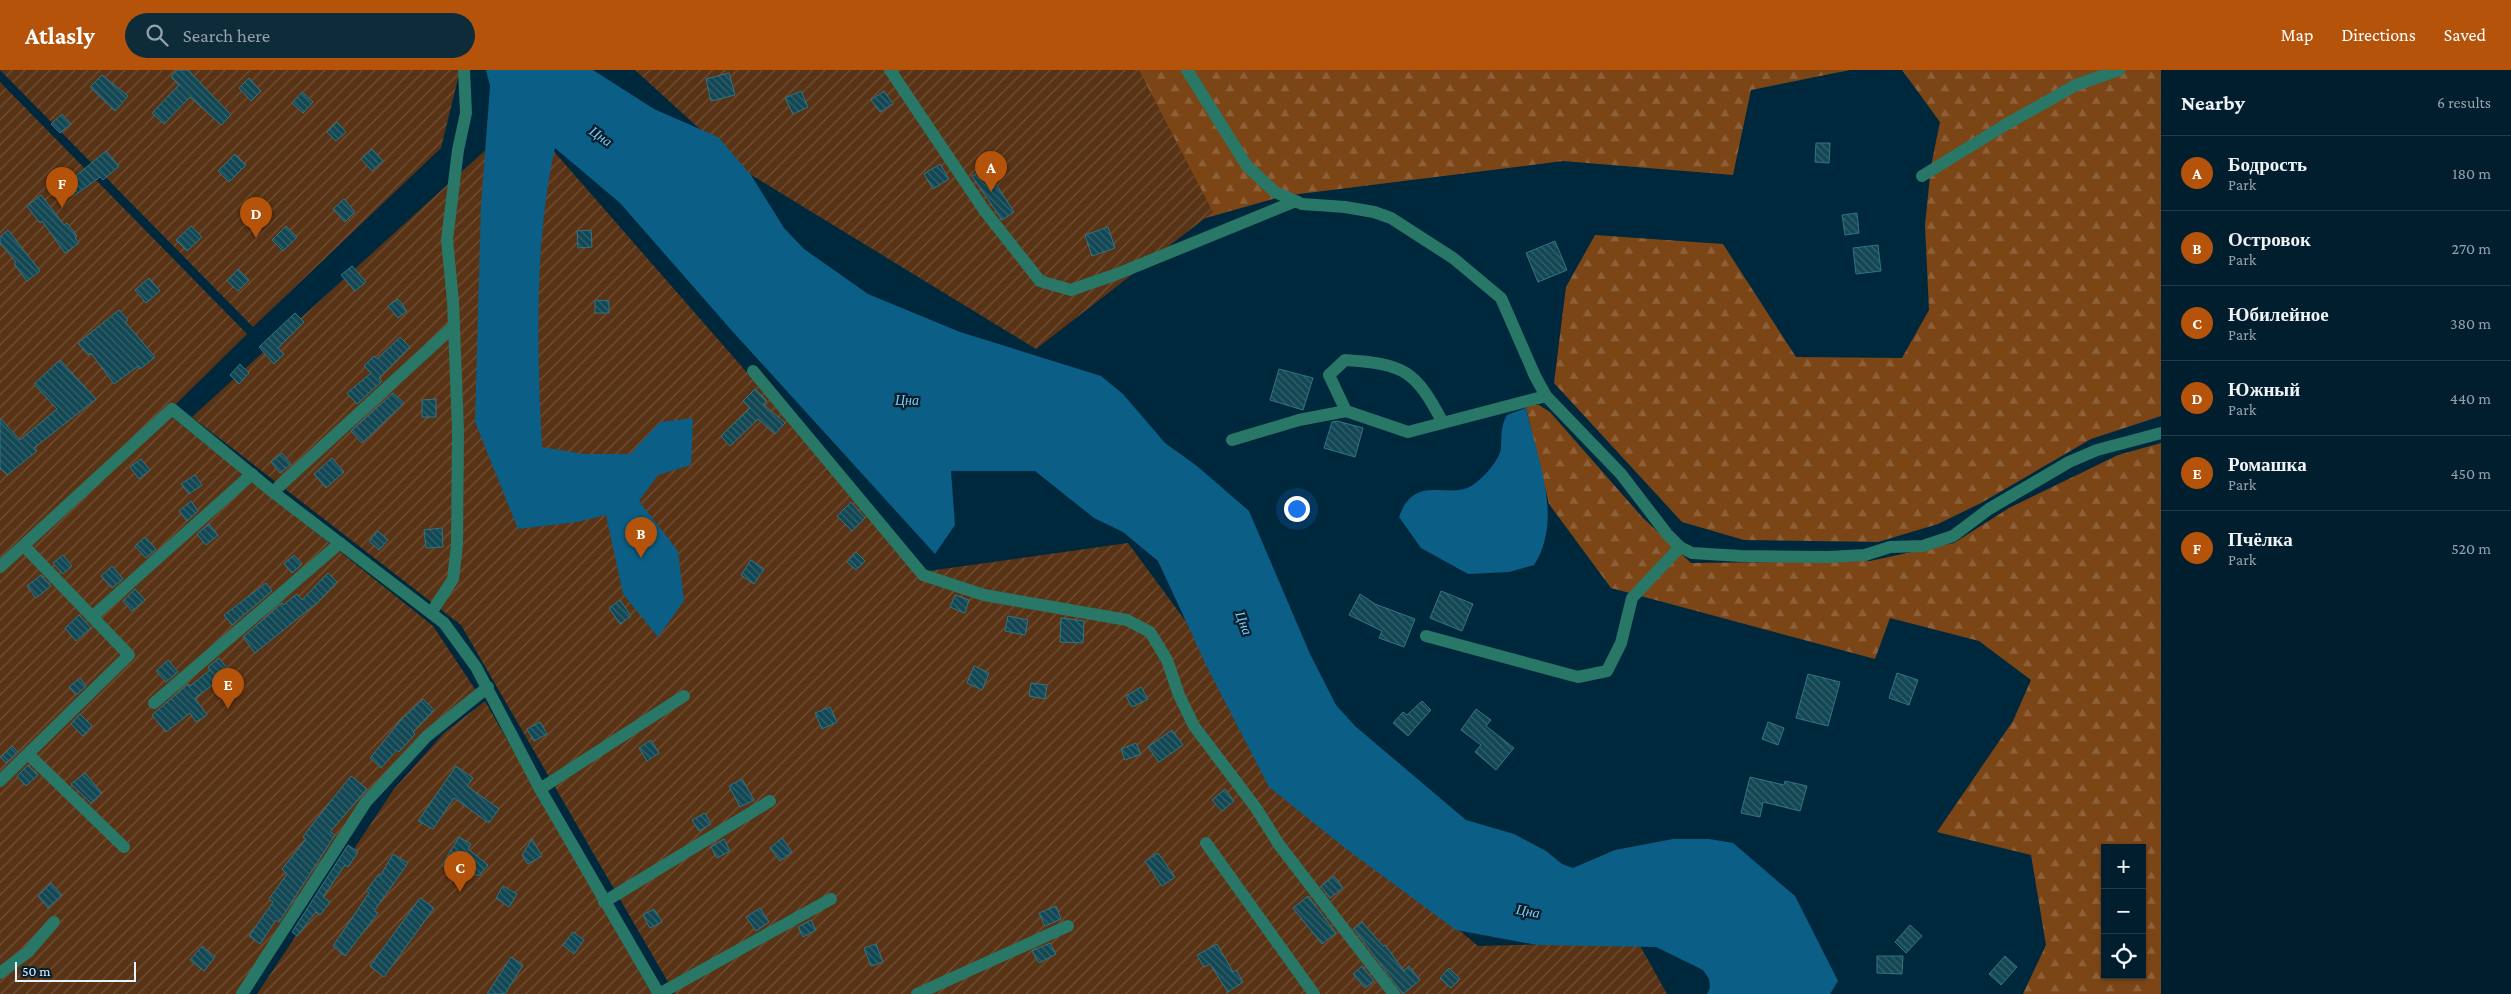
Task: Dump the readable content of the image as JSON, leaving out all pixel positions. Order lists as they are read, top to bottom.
{
  "water": ["Цна"],
  "scale_bar": "50 m",
  "page": {
    "header": "Atlasly",
    "search": "Search here",
    "nav": ["Map", "Directions", "Saved"],
    "heading": ["Nearby", "6 results"],
    "list": [
      {
        "mark": "A",
        "name": "Бодрость",
        "note": "Park",
        "value": "180 m"
      },
      {
        "mark": "B",
        "name": "Островок",
        "note": "Park",
        "value": "270 m"
      },
      {
        "mark": "C",
        "name": "Юбилейное",
        "note": "Park",
        "value": "380 m"
      },
      {
        "mark": "D",
        "name": "Южный",
        "note": "Park",
        "value": "440 m"
      },
      {
        "mark": "E",
        "name": "Ромашка",
        "note": "Park",
        "value": "450 m"
      },
      {
        "mark": "F",
        "name": "Пчёлка",
        "note": "Park",
        "value": "520 m"
      }
    ],
    "pins": [
      "A",
      "F",
      "D",
      "B",
      "E",
      "C"
    ],
    "map_buttons": ["+", "−"],
    "scale": "50 m"
  }
}
